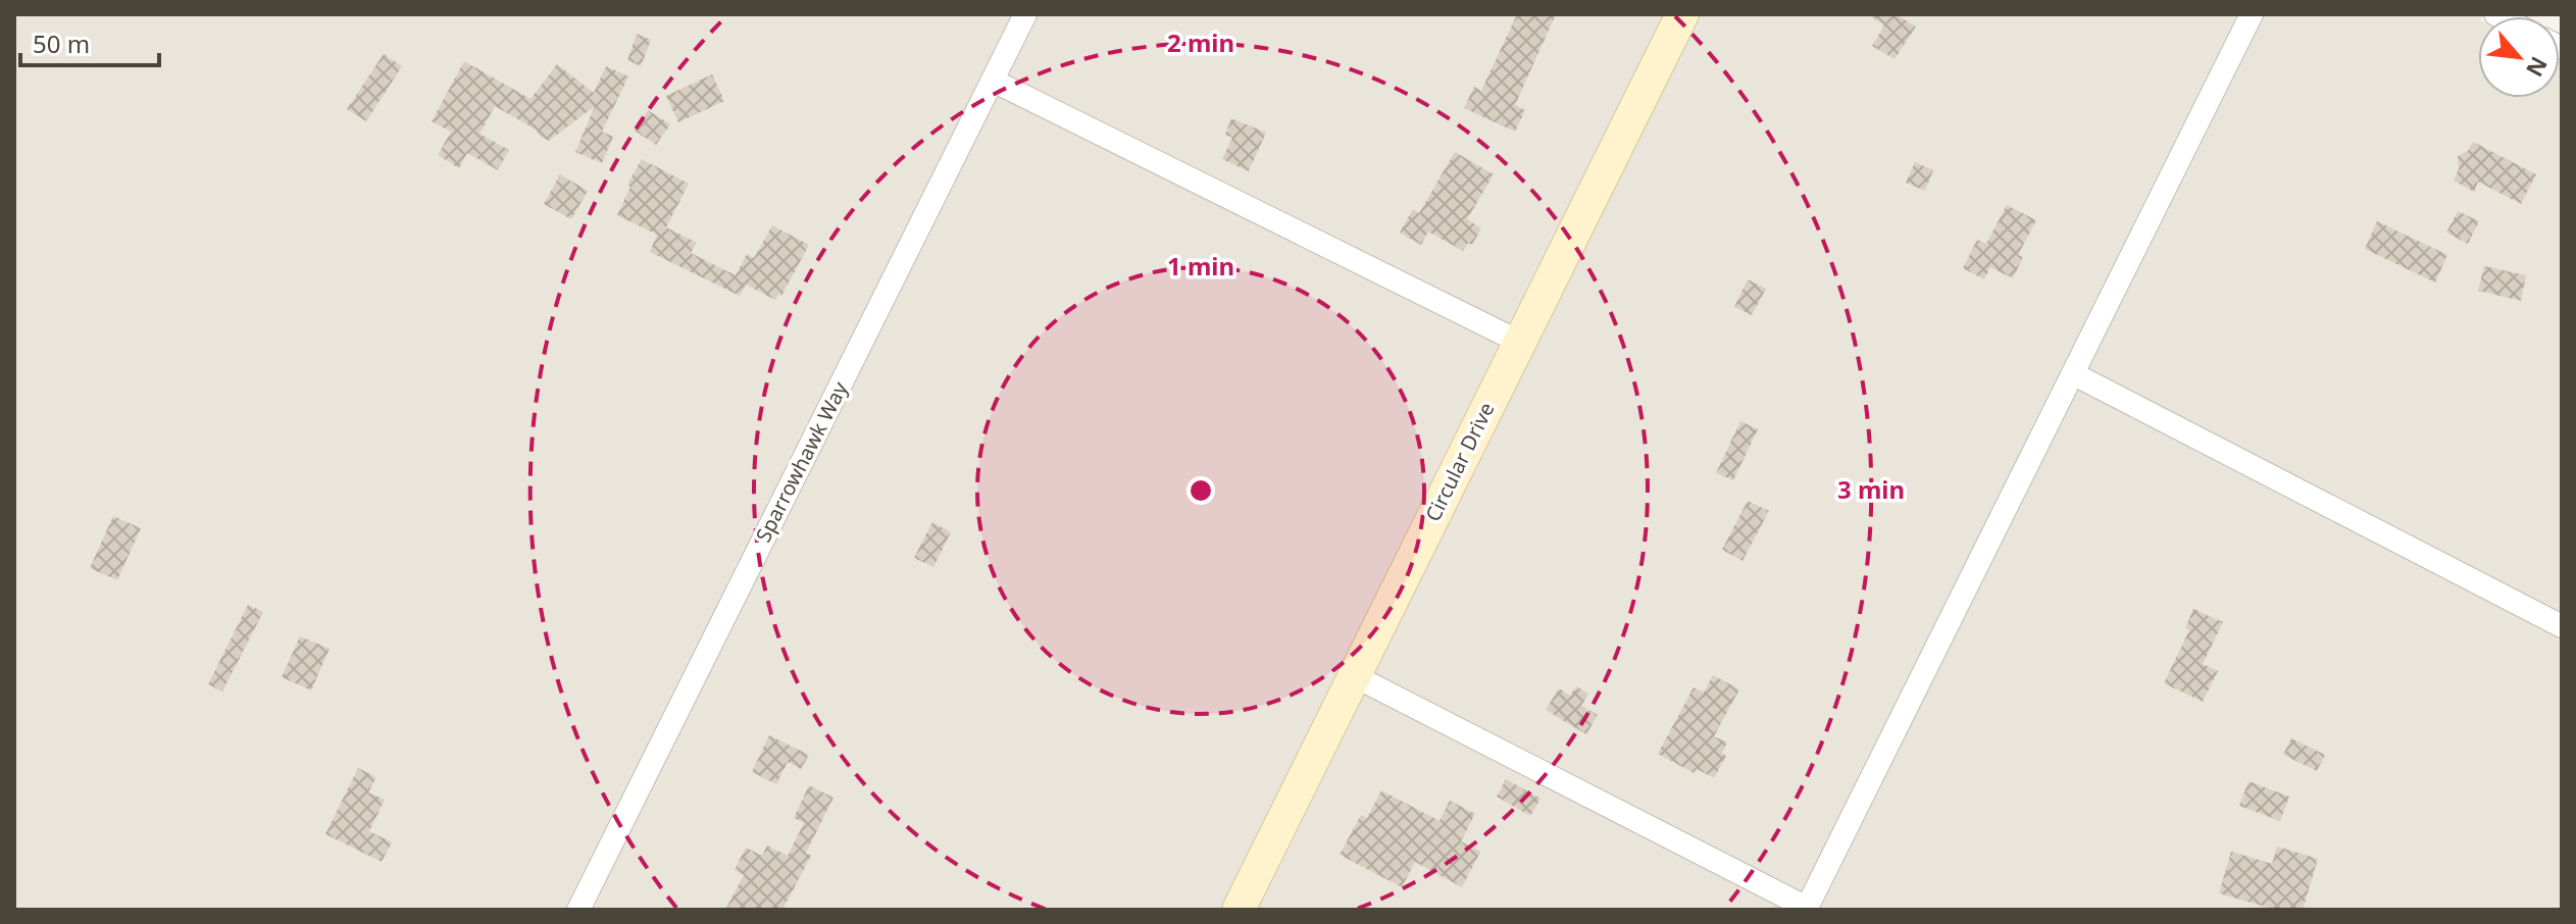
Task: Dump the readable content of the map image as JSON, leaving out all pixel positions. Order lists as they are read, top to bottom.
{
  "streets": {
    "street": ["Sparrowhawk Way", "Circular Drive"]
  },
  "scale_bar": "50 m",
  "north": "bottom right",
  "rings": ["2 min", "1 min", "3 min"]
}
